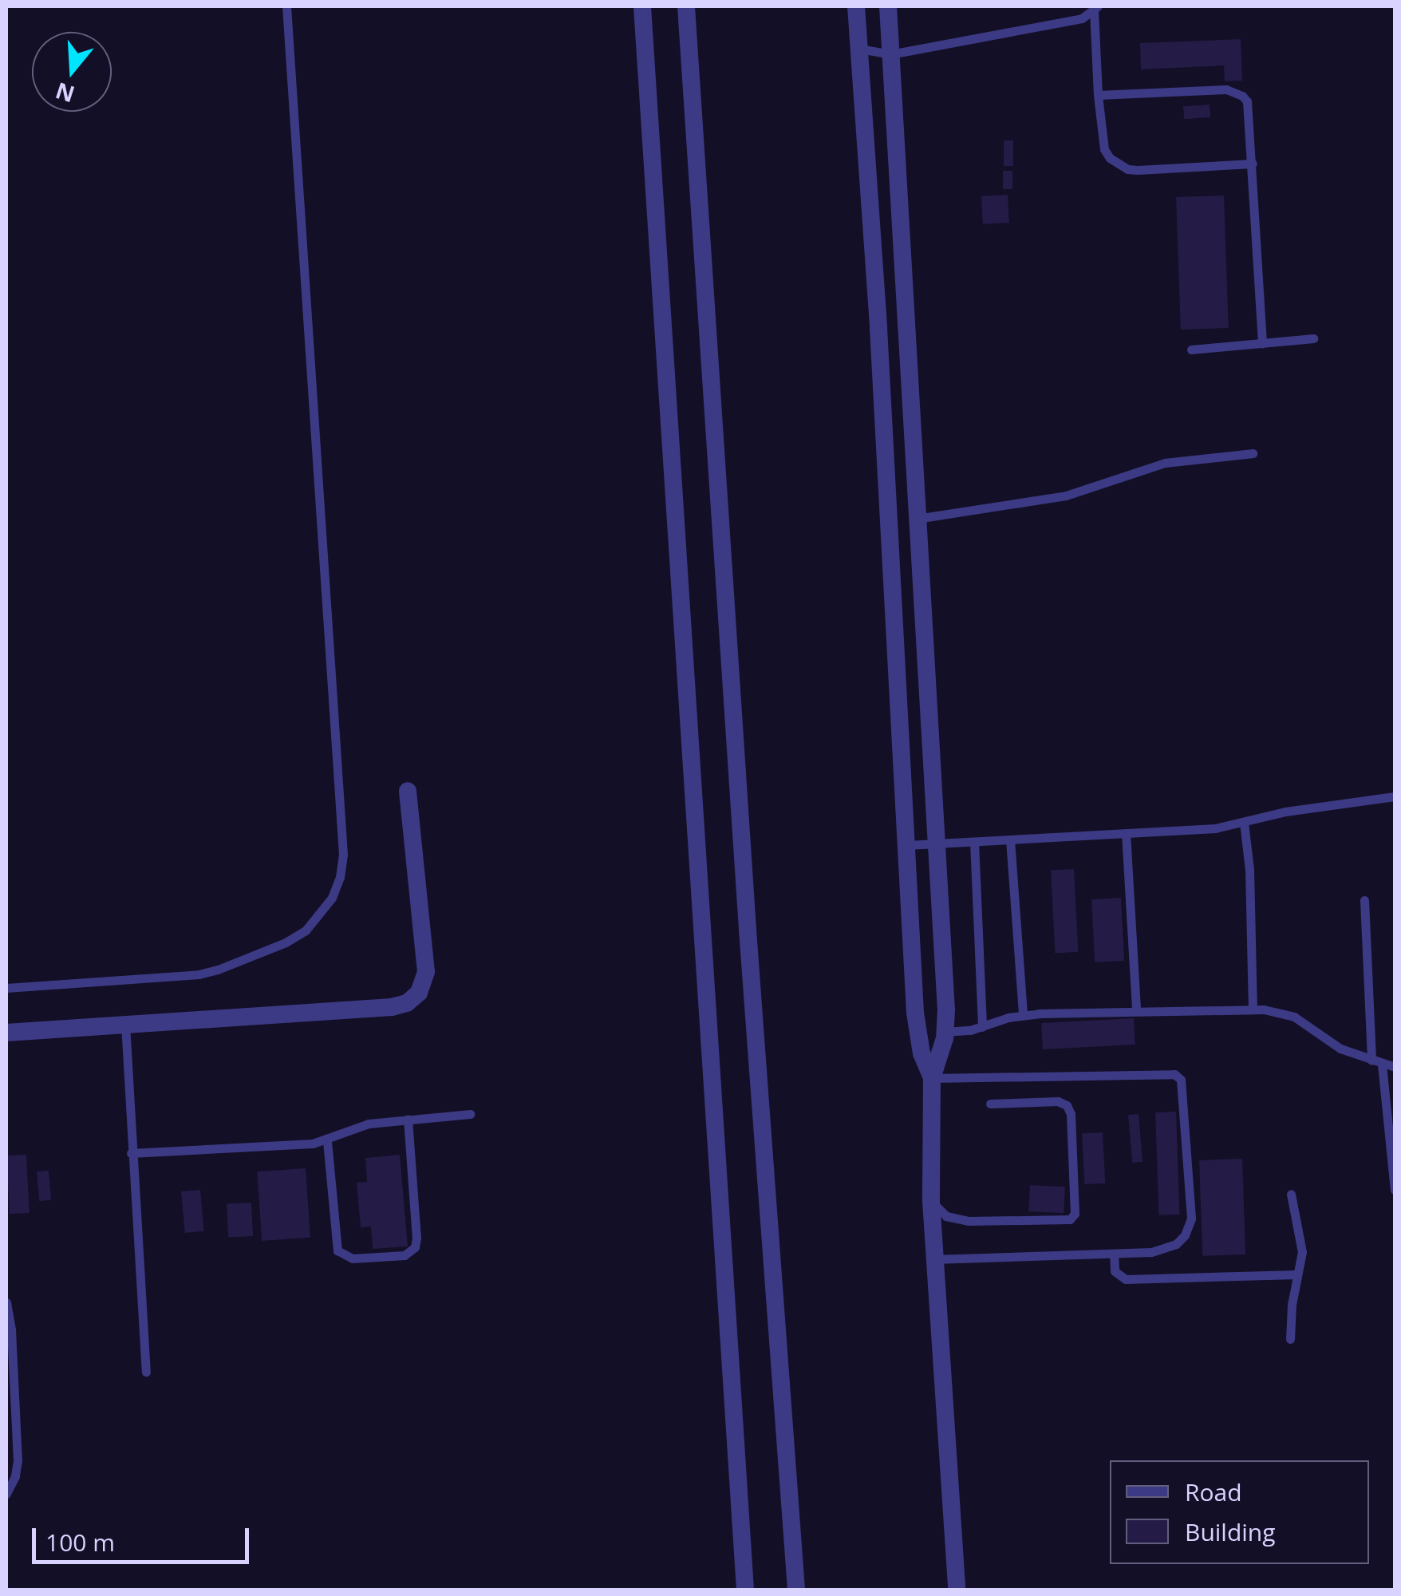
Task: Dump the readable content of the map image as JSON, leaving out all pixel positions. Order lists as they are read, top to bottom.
{
  "legend": ["Road", "Building"],
  "scale_bar": "100 m",
  "north": "bottom"
}
